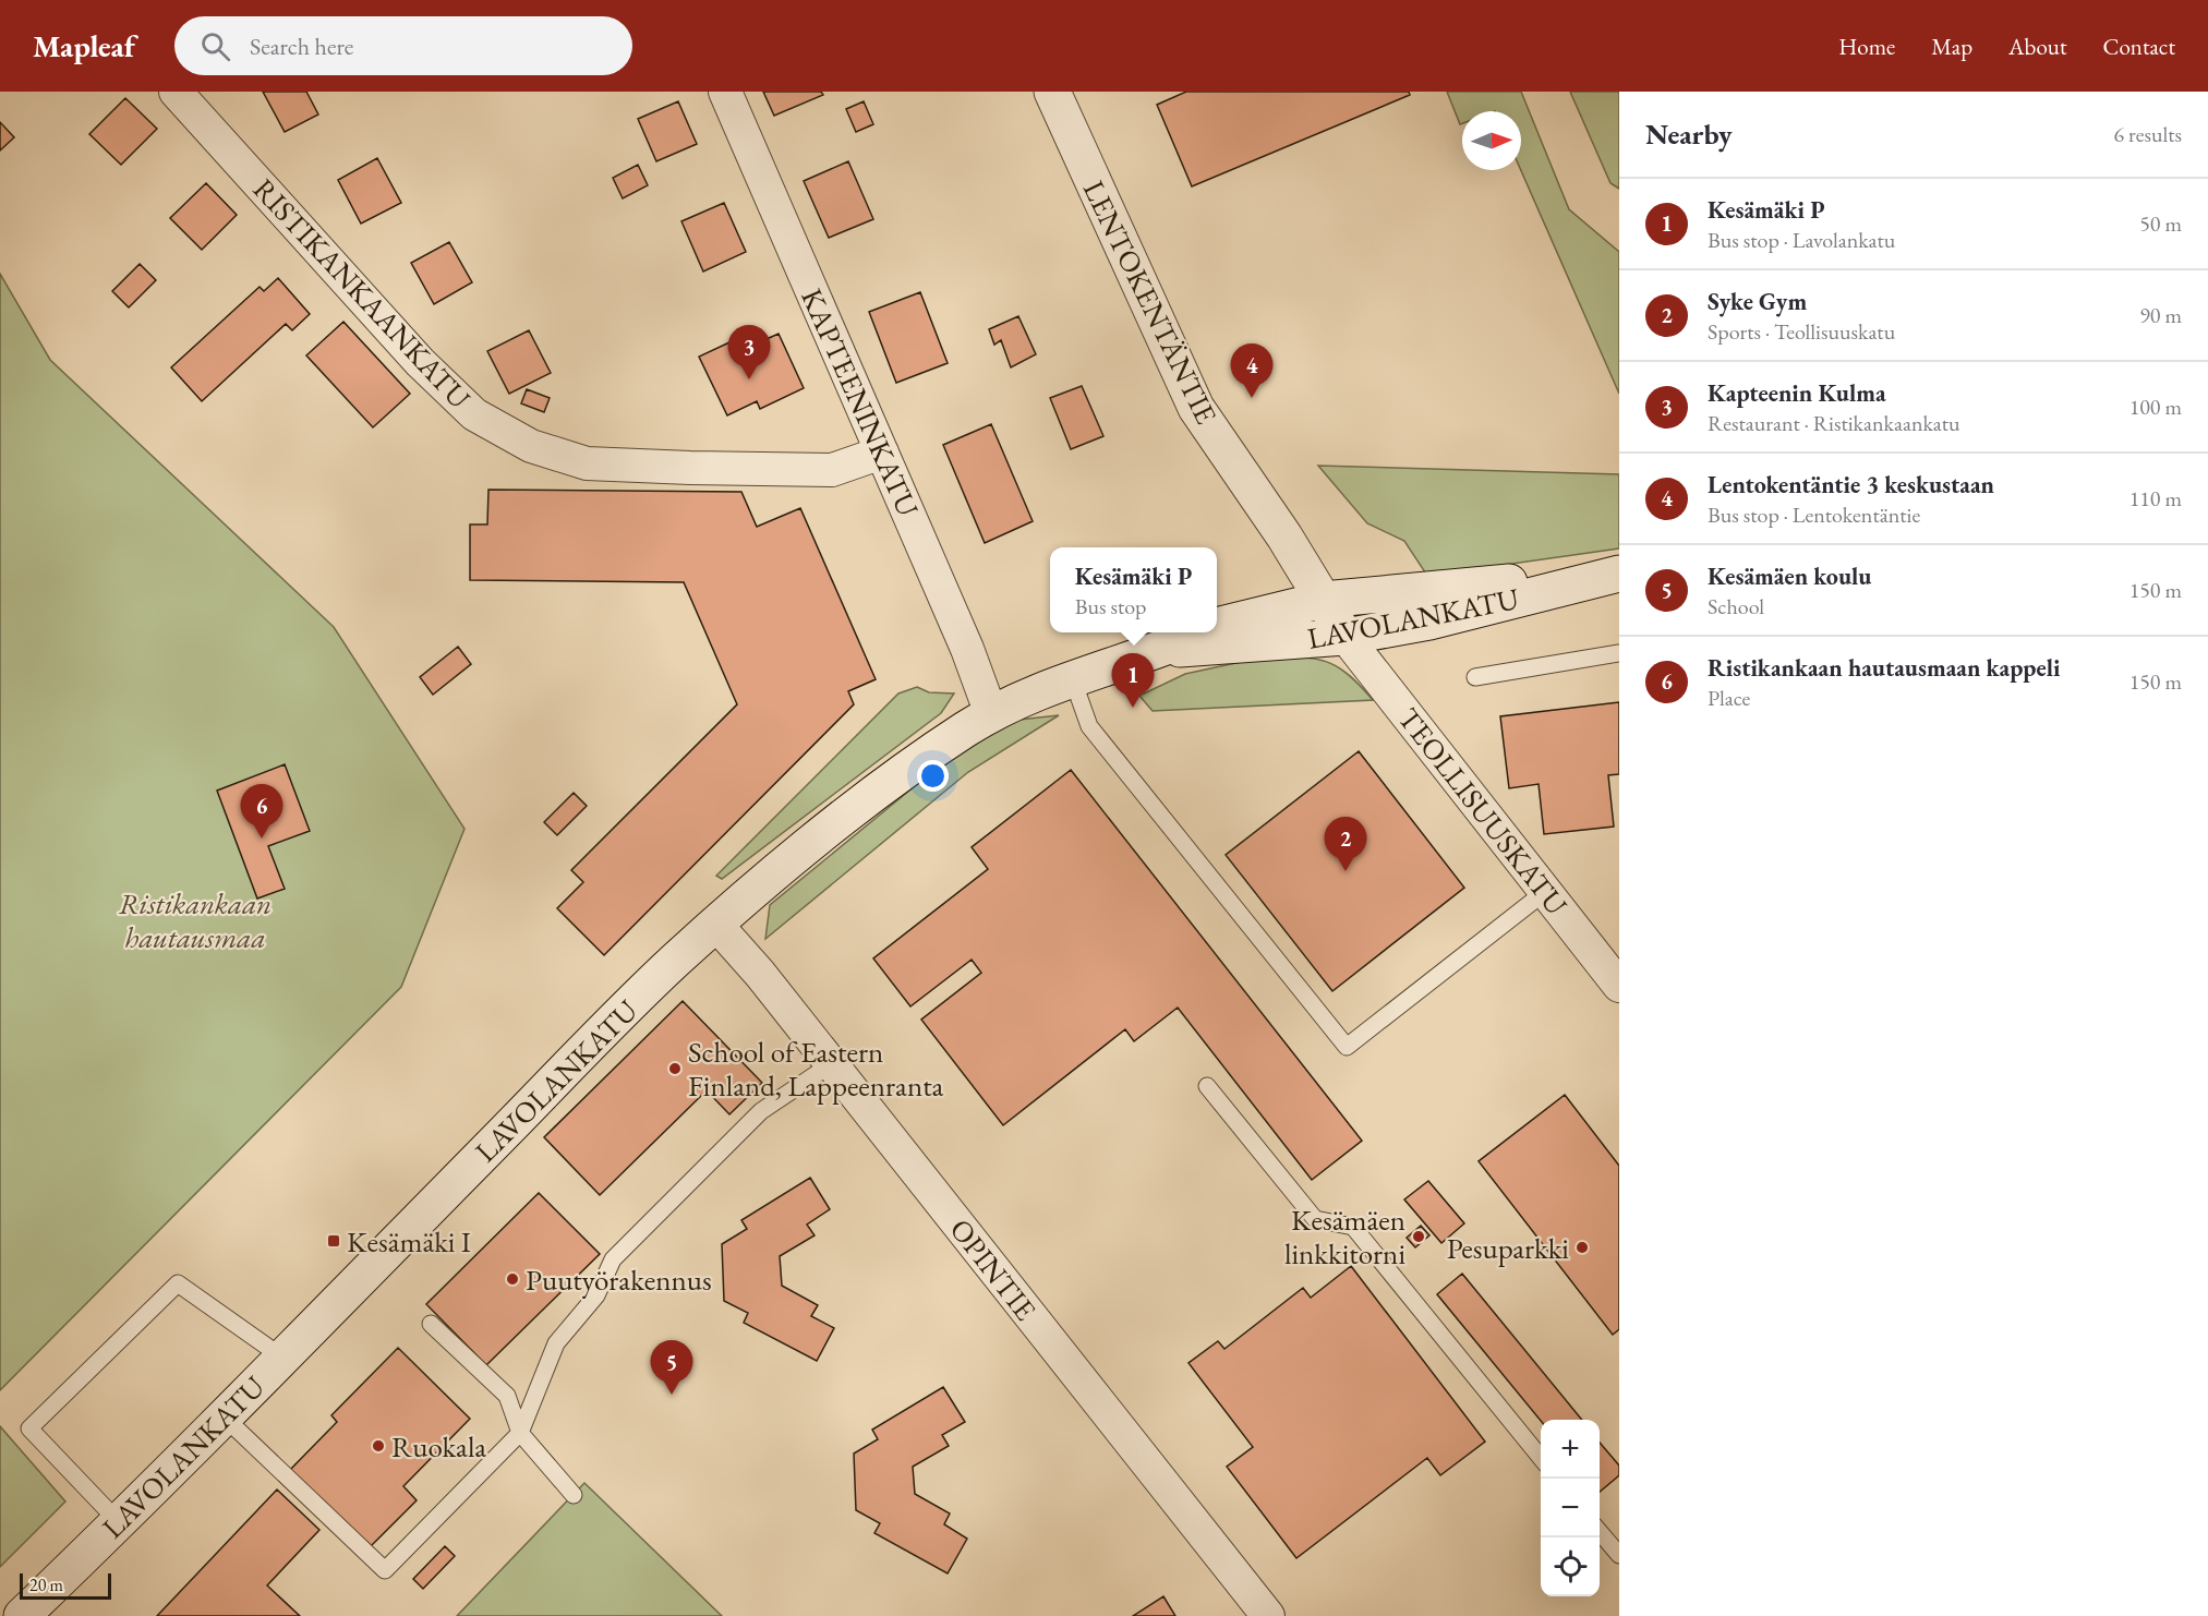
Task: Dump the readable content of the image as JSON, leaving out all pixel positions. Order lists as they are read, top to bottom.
{
  "streets": {
    "main road": ["LENTOKENTÄNTIE", "LAVOLANKATU"],
    "street": [
      "RISTIKANKAANKATU",
      "KAPTEENINKATU",
      "TEOLLISUUSKATU",
      "OPINTIE"
    ]
  },
  "crossings": [
    ["RISTIKANKAANKATU", "KAPTEENINKATU"],
    ["LENTOKENTÄNTIE", "LAVOLANKATU"],
    ["LENTOKENTÄNTIE", "TEOLLISUUSKATU"],
    ["KAPTEENINKATU", "LAVOLANKATU"],
    ["LAVOLANKATU", "TEOLLISUUSKATU"],
    ["LAVOLANKATU", "OPINTIE"]
  ],
  "parks": ["Ristikankaan hautausmaa"],
  "places": {
    "other": [
      "School of Eastern Finland, Lappeenranta",
      "Kesämäen linkkitorni",
      "Pesuparkki",
      "Puutyörakennus",
      "Ruokala"
    ],
    "transit": ["Kesämäki I"]
  },
  "scale_bar": "20 m",
  "north": "right",
  "page": {
    "header": "Mapleaf",
    "search": "Search here",
    "nav": [
      "Home",
      "Map",
      "About",
      "Contact"
    ],
    "heading": ["Nearby", "6 results"],
    "list": [
      {
        "mark": "1",
        "name": "Kesämäki P",
        "note": "Bus stop · Lavolankatu",
        "value": "50 m"
      },
      {
        "mark": "2",
        "name": "Syke Gym",
        "note": "Sports · Teollisuuskatu",
        "value": "90 m"
      },
      {
        "mark": "3",
        "name": "Kapteenin Kulma",
        "note": "Restaurant · Ristikankaankatu",
        "value": "100 m"
      },
      {
        "mark": "4",
        "name": "Lentokentäntie 3 keskustaan",
        "note": "Bus stop · Lentokentäntie",
        "value": "110 m"
      },
      {
        "mark": "5",
        "name": "Kesämäen koulu",
        "note": "School",
        "value": "150 m"
      },
      {
        "mark": "6",
        "name": "Ristikankaan hautausmaan kappeli",
        "note": "Place",
        "value": "150 m"
      }
    ],
    "pins": [
      "3",
      "4",
      "1",
      "6",
      "2",
      "5"
    ],
    "popup": ["Kesämäki P", "Bus stop"],
    "map_buttons": ["+", "−"],
    "scale": "20 m"
  }
}
